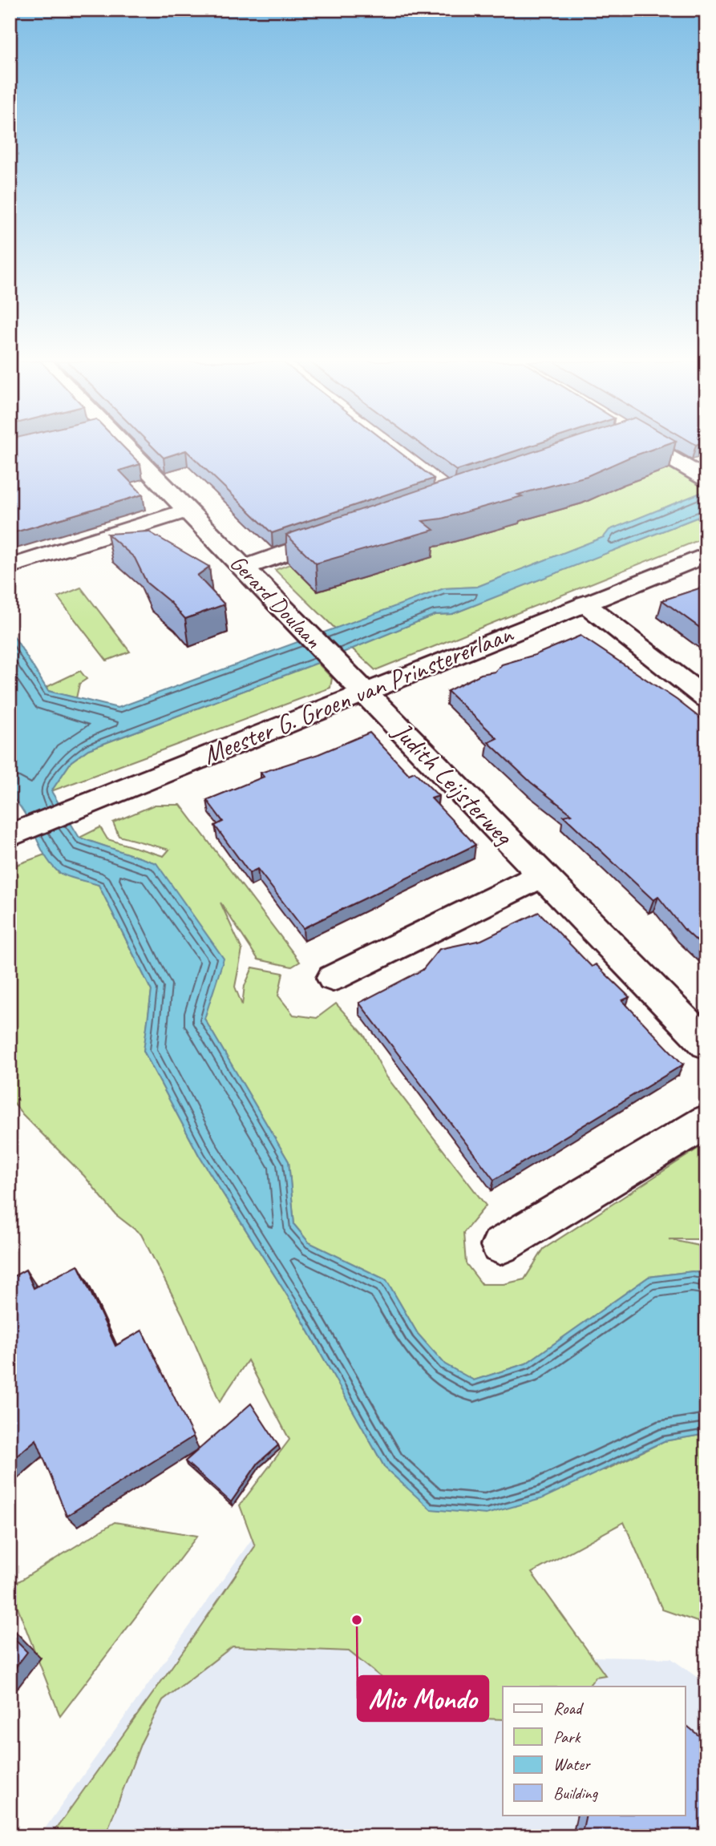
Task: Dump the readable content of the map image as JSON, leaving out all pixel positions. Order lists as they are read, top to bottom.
{
  "streets": {
    "street": ["Gerard Doulaan", "Meester G. Groen van Prinstererlaan", "Judith Leijsterweg"]
  },
  "crossings": [
    ["Gerard Doulaan", "Meester G. Groen van Prinstererlaan"],
    ["Gerard Doulaan", "Judith Leijsterweg"],
    ["Meester G. Groen van Prinstererlaan", "Judith Leijsterweg"]
  ],
  "places": ["Mio Mondo"],
  "legend": [
    "Road",
    "Park",
    "Water",
    "Building"
  ]
}
